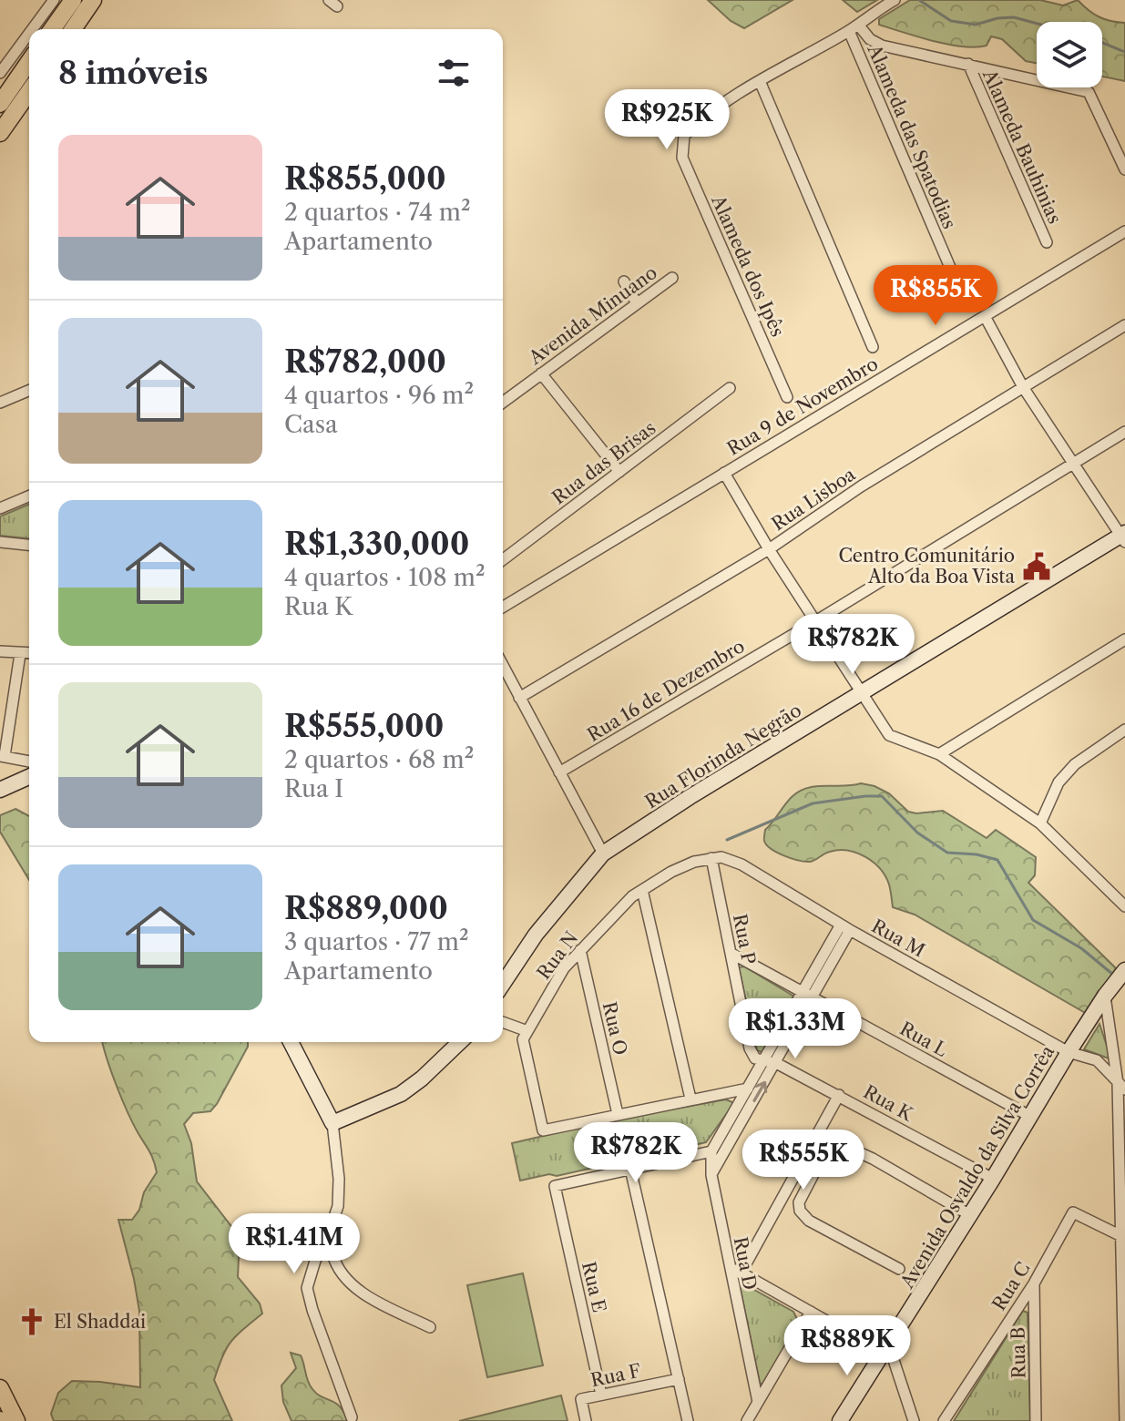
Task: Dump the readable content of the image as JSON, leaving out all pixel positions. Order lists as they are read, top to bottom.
{
  "streets": {
    "street": [
      "Alameda das Spatodias",
      "Alameda Bauhinias",
      "Alameda dos Ipês",
      "Avenida Minuano",
      "Rua 9 de Novembro",
      "Rua das Brisas",
      "Rua Lisboa",
      "Rua 16 de Dezembro",
      "Rua Florinda Negrão",
      "Rua M",
      "Rua P",
      "Rua N",
      "Rua O",
      "Rua L",
      "Rua K",
      "Avenida Osvaldo da Silva Corrêa",
      "Rua D",
      "Rua C",
      "Rua E",
      "Rua B",
      "Rua F"
    ]
  },
  "crossings": [
    ["Alameda das Spatodias", "Alameda dos Ipês"],
    ["Rua M", "Rua P"],
    ["Rua M", "Rua N"],
    ["Rua M", "Avenida Osvaldo da Silva Corrêa"],
    ["Rua P", "Rua N"],
    ["Rua P", "Rua L"],
    ["Rua P", "Rua K"],
    ["Rua N", "Rua O"],
    ["Rua L", "Avenida Osvaldo da Silva Corrêa"],
    ["Rua K", "Avenida Osvaldo da Silva Corrêa"],
    ["Rua C", "Rua B"],
    ["Rua E", "Rua F"]
  ],
  "places": {
    "public building": ["Centro Comunitário Alto da Boa Vista"],
    "church": ["El Shaddai"]
  },
  "page": {
    "heading": "8 imóveis",
    "price": [
      "R$925K",
      "R$855K",
      "R$782K",
      "R$1.33M",
      "R$782K",
      "R$555K",
      "R$1.41M",
      "R$889K"
    ],
    "list": [
      {
        "name": "R$855,000",
        "note": "2 quartos · 74 m² · Apartamento"
      },
      {
        "name": "R$782,000",
        "note": "4 quartos · 96 m² · Casa"
      },
      {
        "name": "R$1,330,000",
        "note": "4 quartos · 108 m² · Rua K"
      },
      {
        "name": "R$555,000",
        "note": "2 quartos · 68 m² · Rua I"
      },
      {
        "name": "R$889,000",
        "note": "3 quartos · 77 m² · Apartamento"
      }
    ]
  }
}
